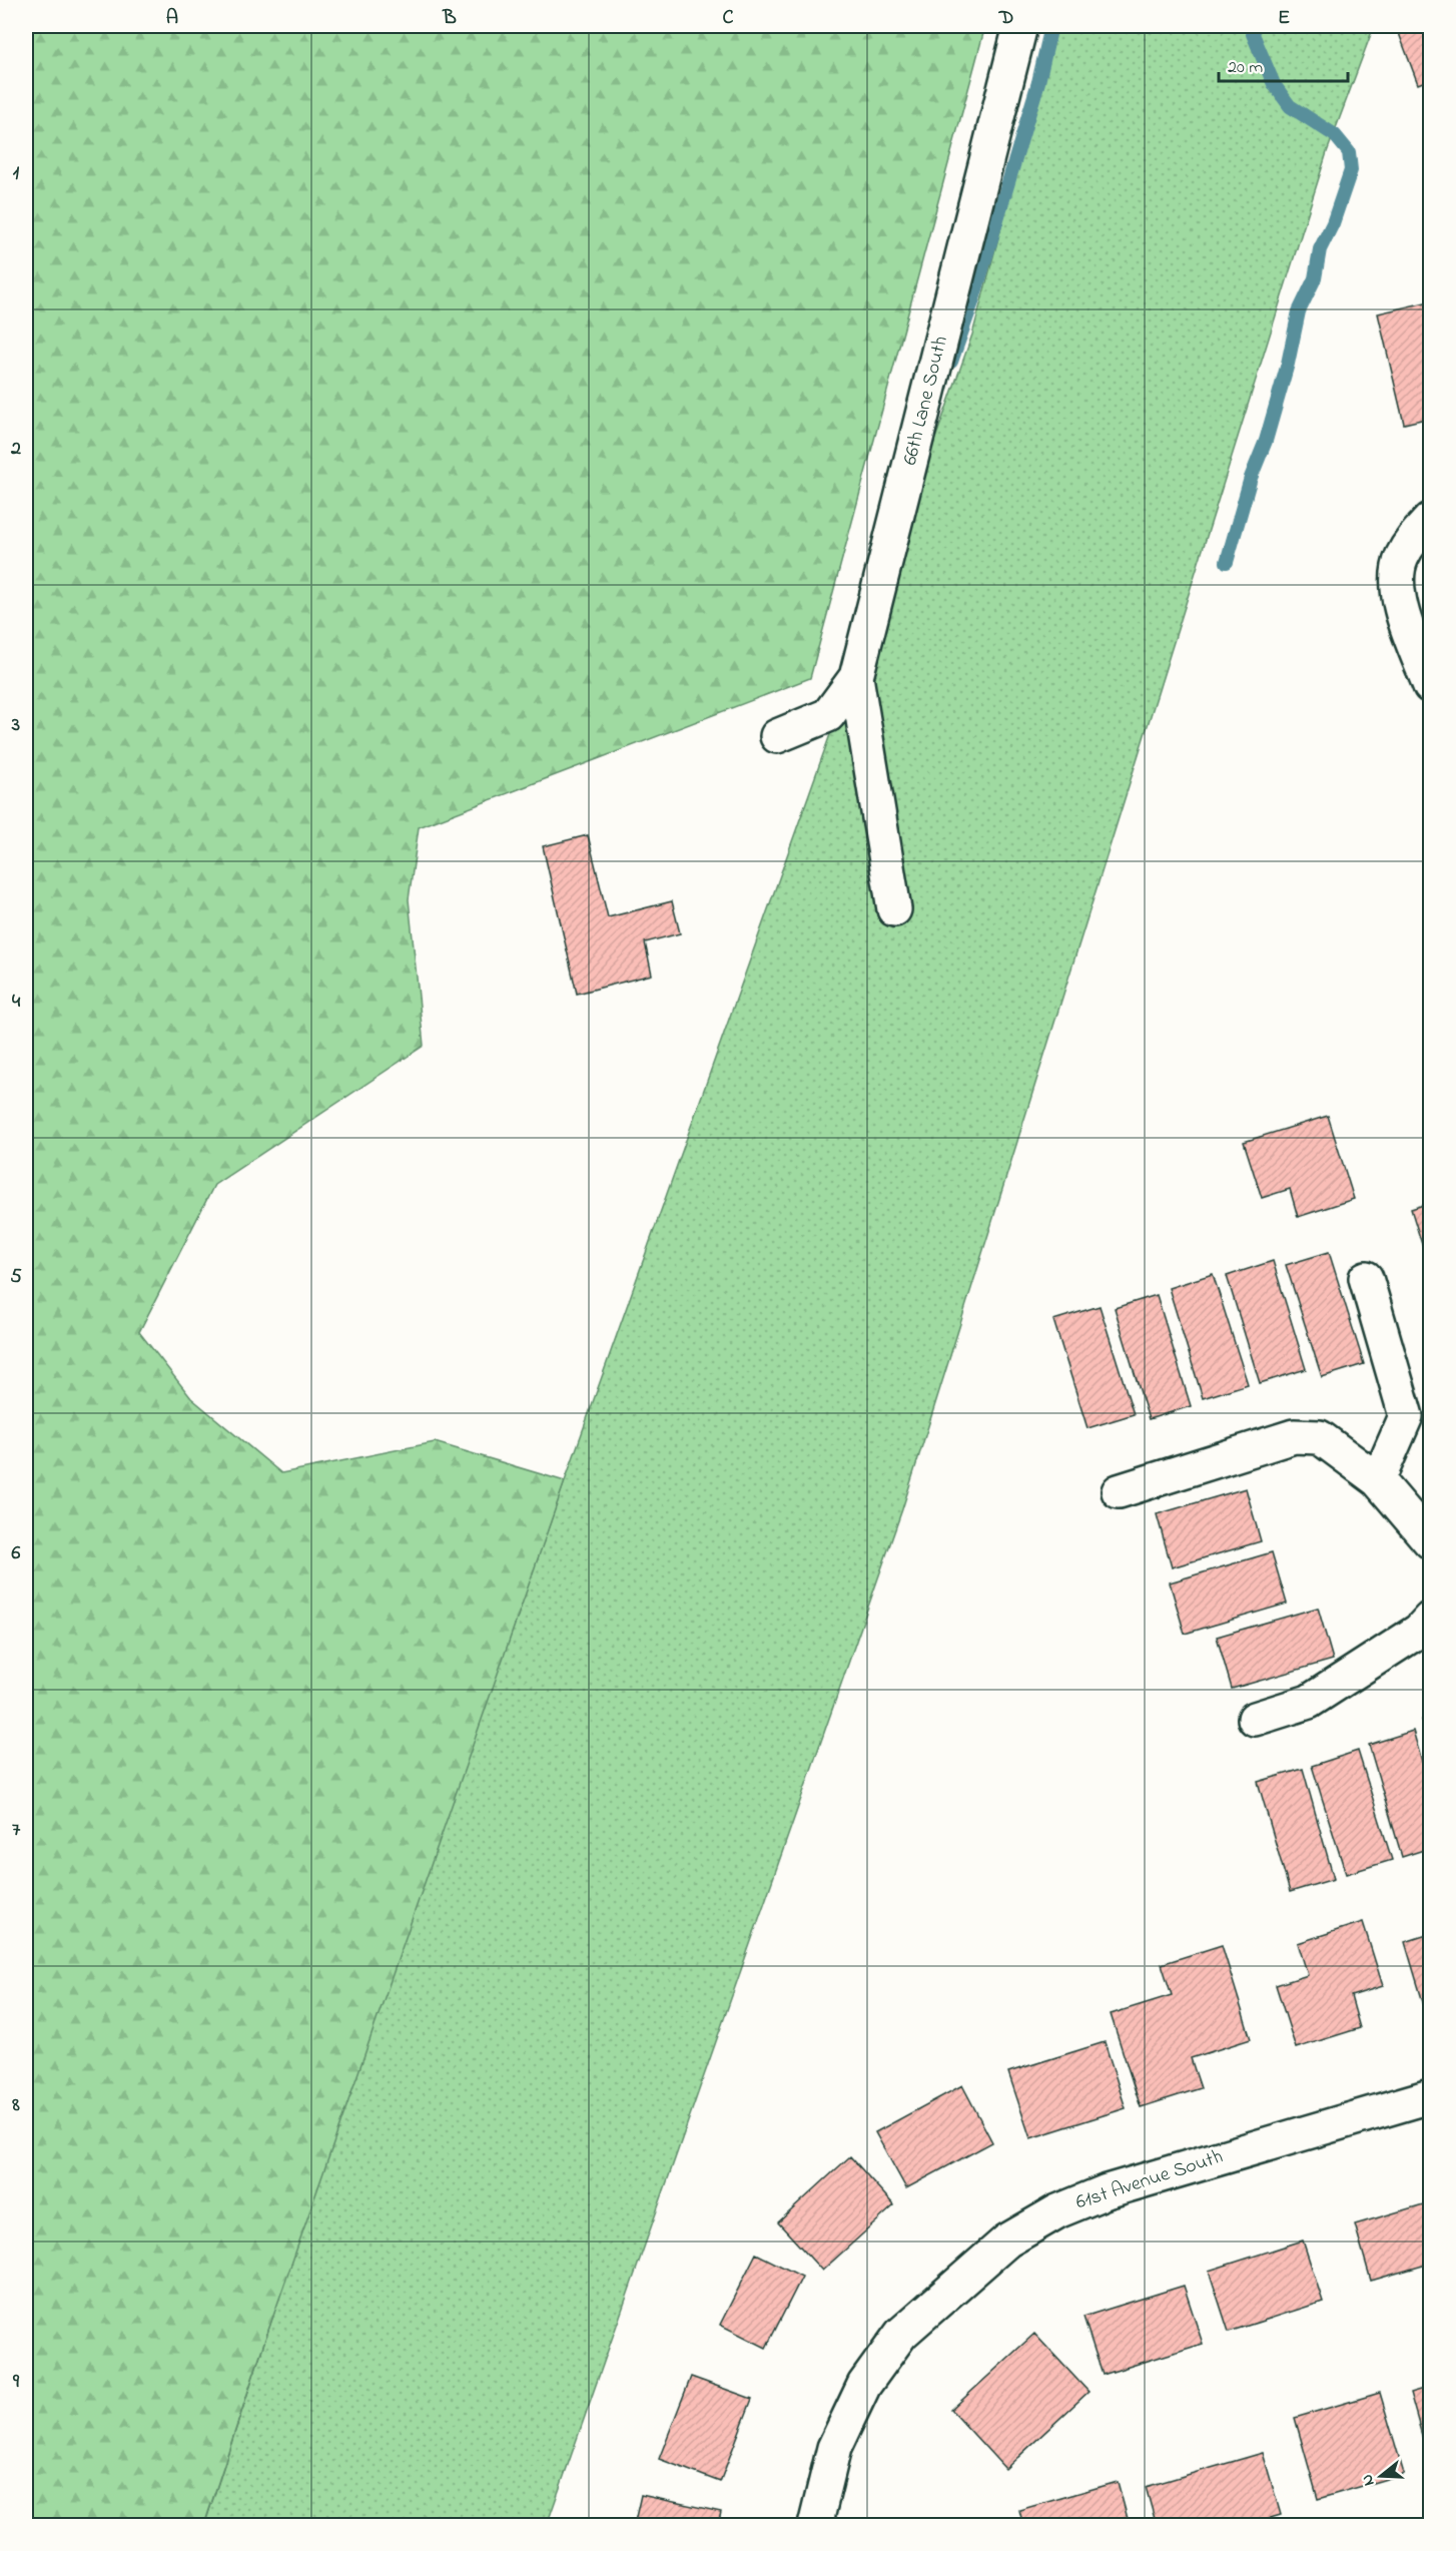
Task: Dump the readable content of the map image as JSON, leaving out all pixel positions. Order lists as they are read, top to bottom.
{
  "streets": {
    "street": ["66th Lane South", "61st Avenue South"]
  },
  "scale_bar": "20 m",
  "north": "left",
  "grid": {
    "columns": [
      "A",
      "B",
      "C",
      "D",
      "E"
    ],
    "rows": [
      "1",
      "2",
      "3",
      "4",
      "5",
      "6",
      "7",
      "8",
      "9"
    ]
  }
}
